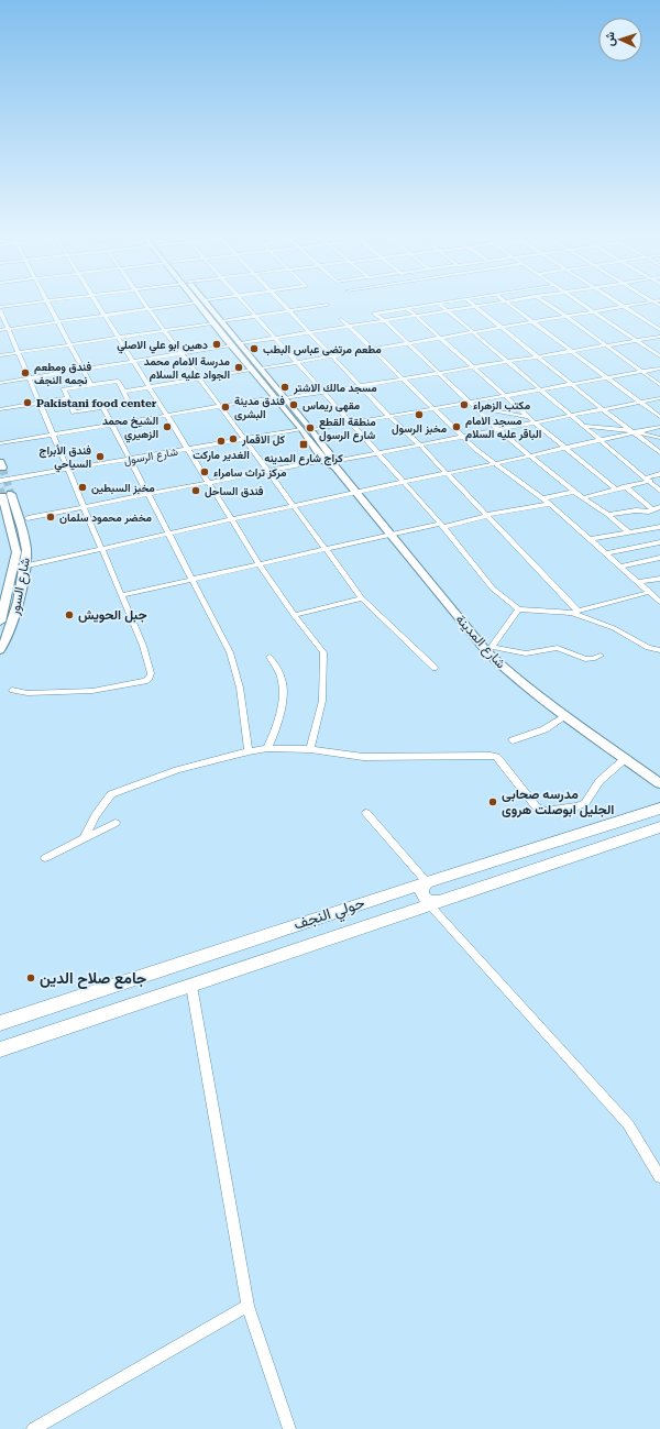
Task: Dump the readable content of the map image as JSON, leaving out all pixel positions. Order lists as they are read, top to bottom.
{
  "streets": {
    "main road": ["شارع السور", "شارع المدينة", "حولي النجف"],
    "street": ["شارع الرسول"]
  },
  "crossings": [
    ["شارع الرسول", "شارع المدينة"]
  ],
  "places": {
    "other": [
      "دهين ابو علي الاصلي",
      "مطعم مرتضى عباس البطب",
      "مدرسة الامام محمد الجواد عليه السلام",
      "فندق ومطعم نجمه النجف",
      "مسجد مالك الاشتر",
      "Pakistani food center",
      "مقهى ريماس",
      "مكتب الزهراء",
      "فندق مدينة البشرى",
      "مخبز الرسول",
      "الشيخ محمد الزهيري",
      "مسجد الامام الباقر عليه السلام",
      "منطقة القطع شارع الرسول",
      "كل الاقمار",
      "الغدير ماركت",
      "فندق الأبراج السياحي",
      "مركز تراث سامراء",
      "مخبز السبطين",
      "فندق الساحل",
      "مخضر محمود سلمان",
      "جبل الحويش",
      "مدرسه صحابی الجلیل ابوصلت هروی",
      "جامع صلاح الدين"
    ],
    "transit": ["كراج شارع المدينه"]
  },
  "north": "left"
}
